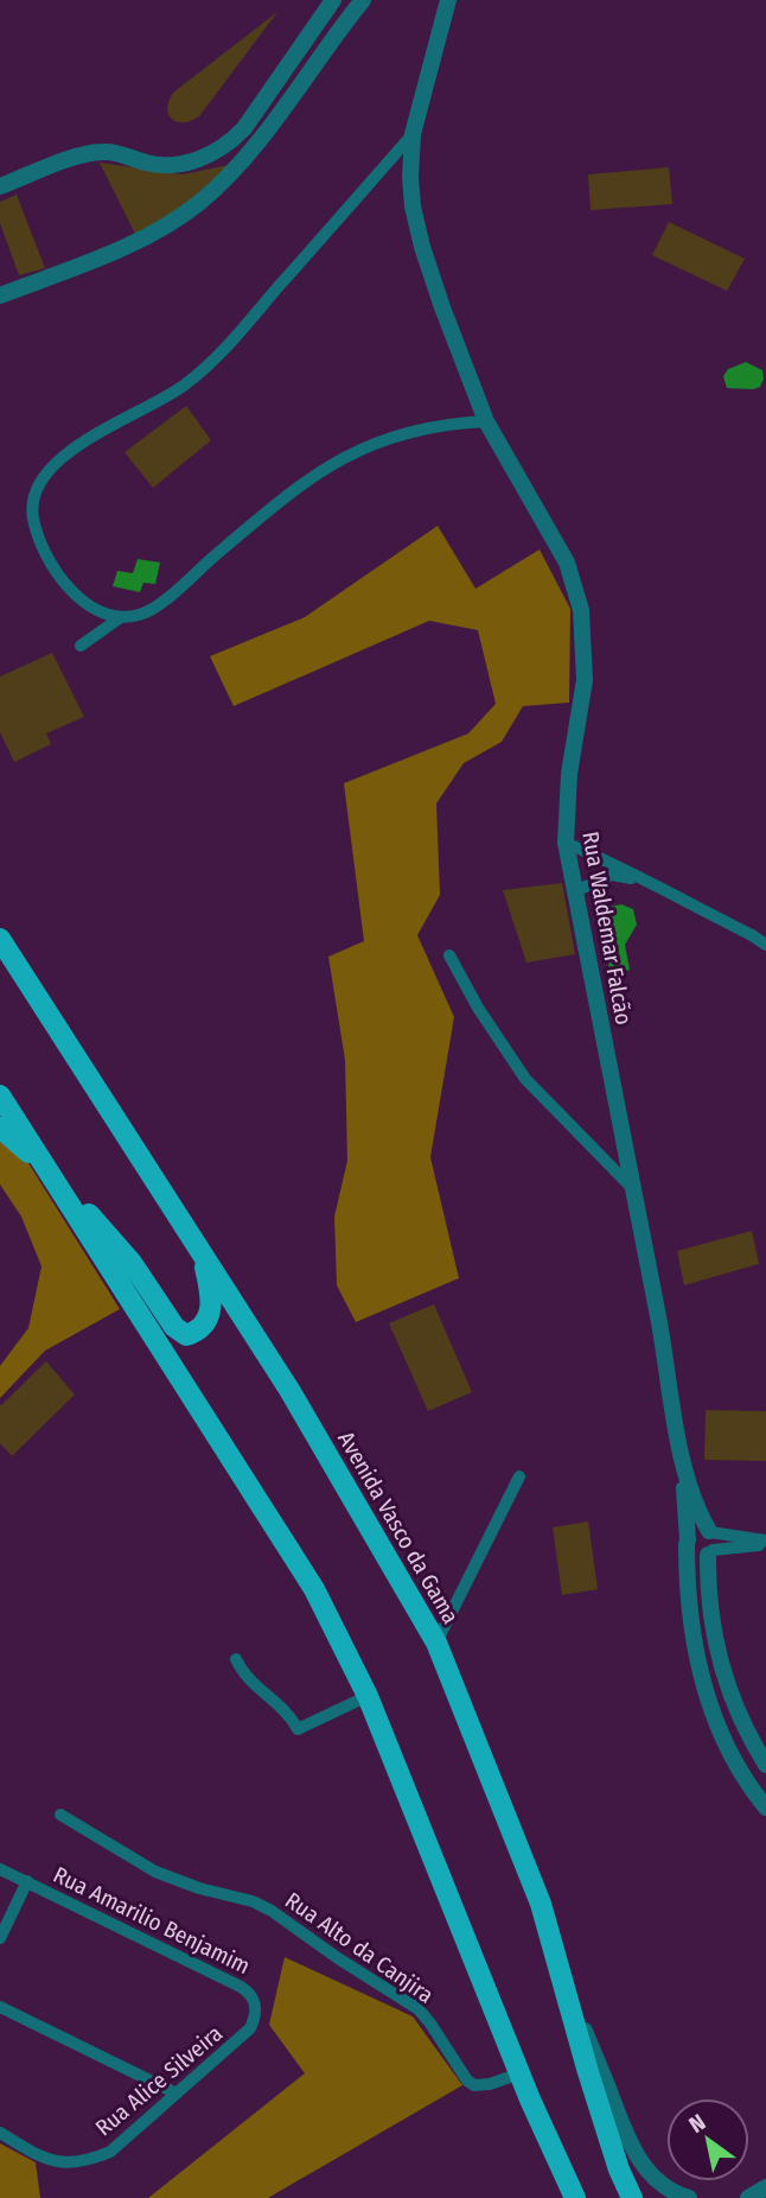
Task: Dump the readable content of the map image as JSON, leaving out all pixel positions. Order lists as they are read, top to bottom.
{
  "streets": {
    "main road": ["Avenida Vasco da Gama"],
    "street": [
      "Rua Waldemar Falcão",
      "Rua Amarilio Benjamim",
      "Rua Alto da Canjira",
      "Rua Alice Silveira"
    ]
  },
  "crossings": [
    ["Rua Amarilio Benjamim", "Rua Alice Silveira"]
  ],
  "north": "top left"
}
